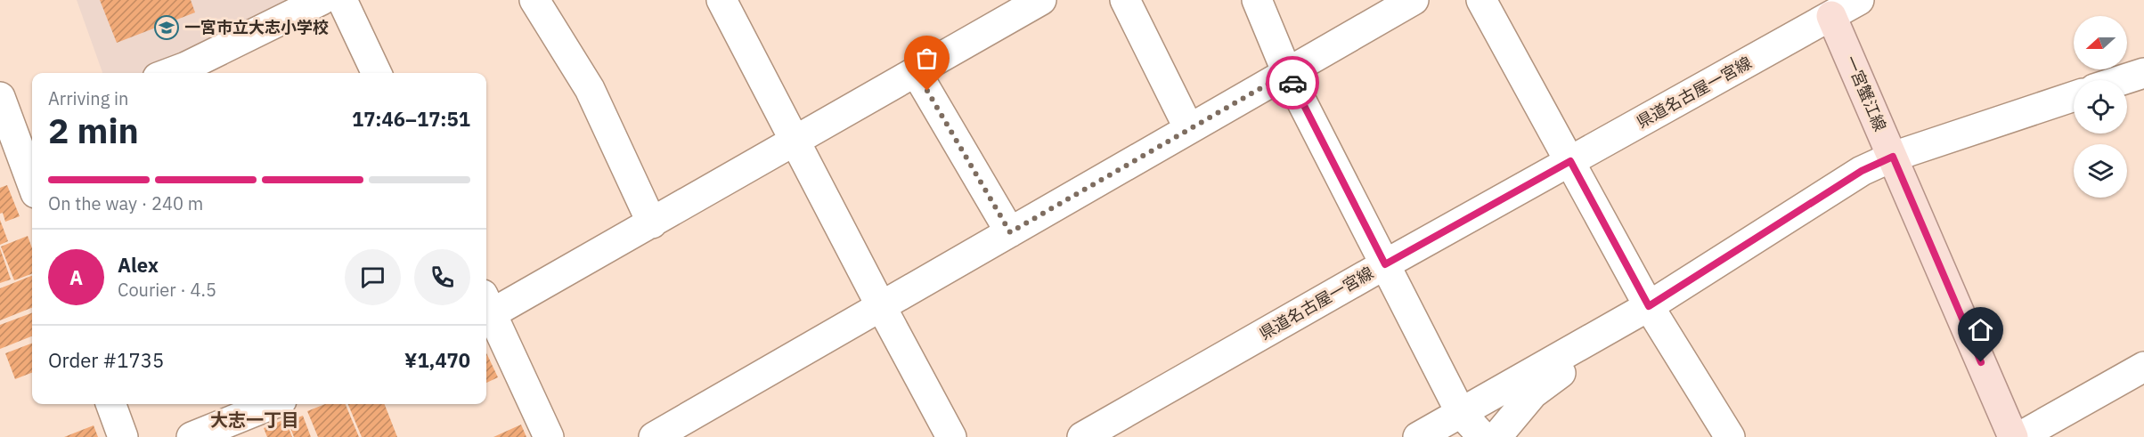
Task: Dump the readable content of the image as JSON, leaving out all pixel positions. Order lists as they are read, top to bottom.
{
  "streets": {
    "main road": ["一宮蟹江線"],
    "street": ["県道名古屋一宮線"]
  },
  "crossings": [
    ["県道名古屋一宮線", "一宮蟹江線"]
  ],
  "districts": ["大志一丁目"],
  "places": {
    "school or university": ["一宮市立大志小学校"]
  },
  "north": "left",
  "page": {
    "heading": ["2 min", "Arriving in", "17:46–17:51"],
    "panel": [
      "Alex",
      "Courier · 4.5",
      "Order #1735",
      "¥1,470"
    ],
    "bar": "On the way · 240 m",
    "round": "A"
  }
}
